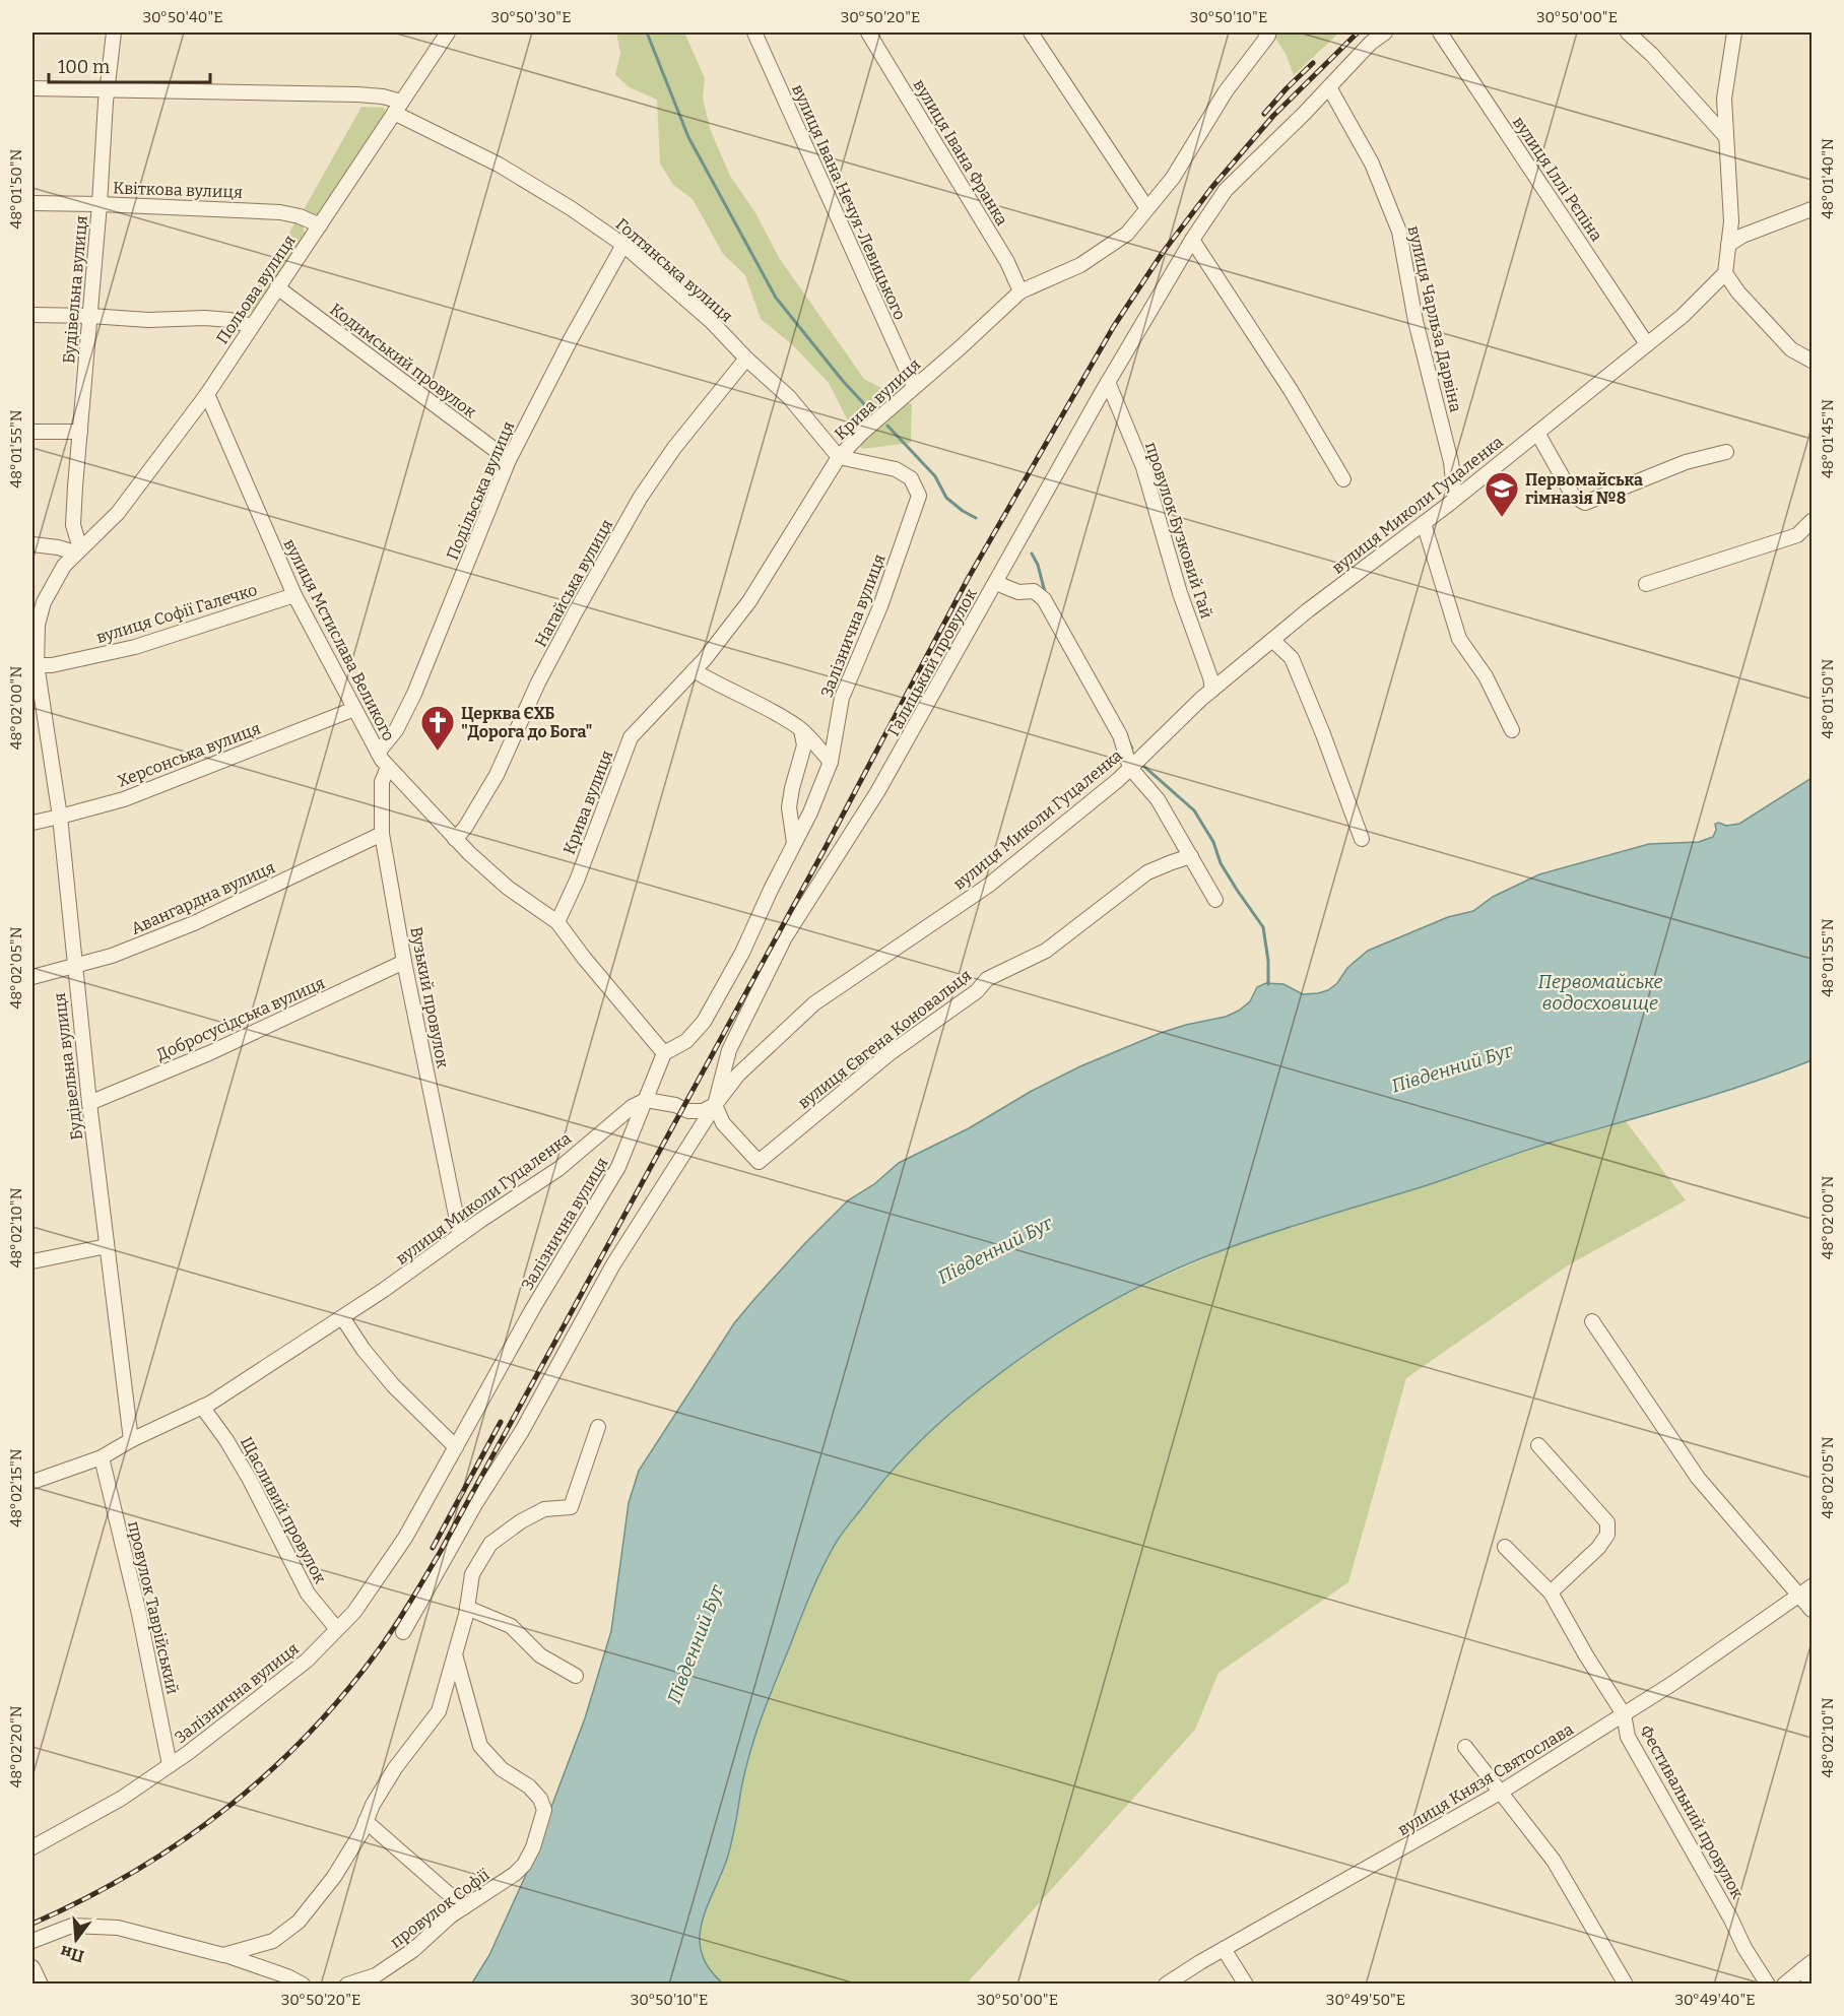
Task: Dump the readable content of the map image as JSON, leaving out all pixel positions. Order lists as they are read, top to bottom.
{
  "streets": {
    "street": [
      "вулиця Івана Франка",
      "вулиця Іллі Рєпіна",
      "Квіткова вулиця",
      "вулиця Івана Нечуя-Левицького",
      "Голтянська вулиця",
      "Будівельна вулиця",
      "Польова вулиця",
      "вулиця Чарльза Дарвіна",
      "Кодимський провулок",
      "Крива вулиця",
      "Подільська вулиця",
      "вулиця Миколи Гуцаленка",
      "провулок Бузковий Гай",
      "Нагайська вулиця",
      "вулиця Софії Галечко",
      "Залізнична вулиця",
      "вулиця Мстислава Великого",
      "Галицький провулок",
      "Херсонська вулиця",
      "Авангардна вулиця",
      "Вузький провулок",
      "Добросусідська вулиця",
      "вулиця Євгена Коновальця",
      "Щасливий провулок",
      "провулок Таврійський",
      "вулиця Князя Святослава",
      "Фестивальний провулок",
      "провулок Софії"
    ]
  },
  "crossings": [
    ["вулиця Івана Франка", "Крива вулиця"],
    ["вулиця Іллі Рєпіна", "вулиця Миколи Гуцаленка"],
    ["Квіткова вулиця", "Будівельна вулиця"],
    ["Квіткова вулиця", "Польова вулиця"],
    ["вулиця Івана Нечуя-Левицького", "Крива вулиця"],
    ["Голтянська вулиця", "Будівельна вулиця"],
    ["Голтянська вулиця", "Польова вулиця"],
    ["Голтянська вулиця", "Крива вулиця"],
    ["Голтянська вулиця", "Подільська вулиця"],
    ["Голтянська вулиця", "Нагайська вулиця"],
    ["Голтянська вулиця", "Залізнична вулиця"],
    ["Будівельна вулиця", "Польова вулиця"],
    ["Будівельна вулиця", "вулиця Миколи Гуцаленка"],
    ["Будівельна вулиця", "вулиця Софії Галечко"],
    ["Будівельна вулиця", "Херсонська вулиця"],
    ["Будівельна вулиця", "Авангардна вулиця"],
    ["Будівельна вулиця", "Добросусідська вулиця"],
    ["Польова вулиця", "Кодимський провулок"],
    ["Польова вулиця", "вулиця Мстислава Великого"],
    ["вулиця Чарльза Дарвіна", "вулиця Миколи Гуцаленка"],
    ["вулиця Чарльза Дарвіна", "Галицький провулок"],
    ["Кодимський провулок", "Подільська вулиця"],
    ["Крива вулиця", "Залізнична вулиця"],
    ["Крива вулиця", "вулиця Мстислава Великого"],
    ["Подільська вулиця", "вулиця Мстислава Великого"],
    ["вулиця Миколи Гуцаленка", "провулок Бузковий Гай"],
    ["вулиця Миколи Гуцаленка", "Залізнична вулиця"],
    ["вулиця Миколи Гуцаленка", "Галицький провулок"],
    ["вулиця Миколи Гуцаленка", "Вузький провулок"],
    ["вулиця Миколи Гуцаленка", "вулиця Євгена Коновальця"],
    ["вулиця Миколи Гуцаленка", "Щасливий провулок"],
    ["вулиця Миколи Гуцаленка", "провулок Таврійський"],
    ["провулок Бузковий Гай", "Галицький провулок"],
    ["Нагайська вулиця", "вулиця Мстислава Великого"],
    ["вулиця Софії Галечко", "вулиця Мстислава Великого"],
    ["Залізнична вулиця", "вулиця Мстислава Великого"],
    ["Залізнична вулиця", "Щасливий провулок"],
    ["Залізнична вулиця", "провулок Таврійський"],
    ["вулиця Мстислава Великого", "Херсонська вулиця"],
    ["вулиця Мстислава Великого", "Вузький провулок"],
    ["Галицький провулок", "вулиця Євгена Коновальця"],
    ["Авангардна вулиця", "Вузький провулок"],
    ["Вузький провулок", "Добросусідська вулиця"],
    ["вулиця Князя Святослава", "Фестивальний провулок"]
  ],
  "water": ["Первомайське водосховище", "Південний Буг"],
  "places": {
    "school or university": ["Первомайська гімназія №8"],
    "church": ["Церква ЄХБ \"Дорога до Бога\""]
  },
  "scale_bar": "100 m",
  "north": "bottom",
  "coordinates": [
    "30°50'40\"E",
    "30°50'30\"E",
    "30°50'20\"E",
    "30°50'10\"E",
    "30°50'00\"E",
    "48°01'40\"N",
    "48°01'50\"N",
    "48°01'45\"N",
    "48°01'55\"N",
    "48°02'00\"N",
    "48°02'05\"N",
    "48°02'10\"N",
    "48°02'15\"N",
    "48°02'20\"N",
    "30°49'50\"E",
    "30°49'40\"E"
  ]
}
